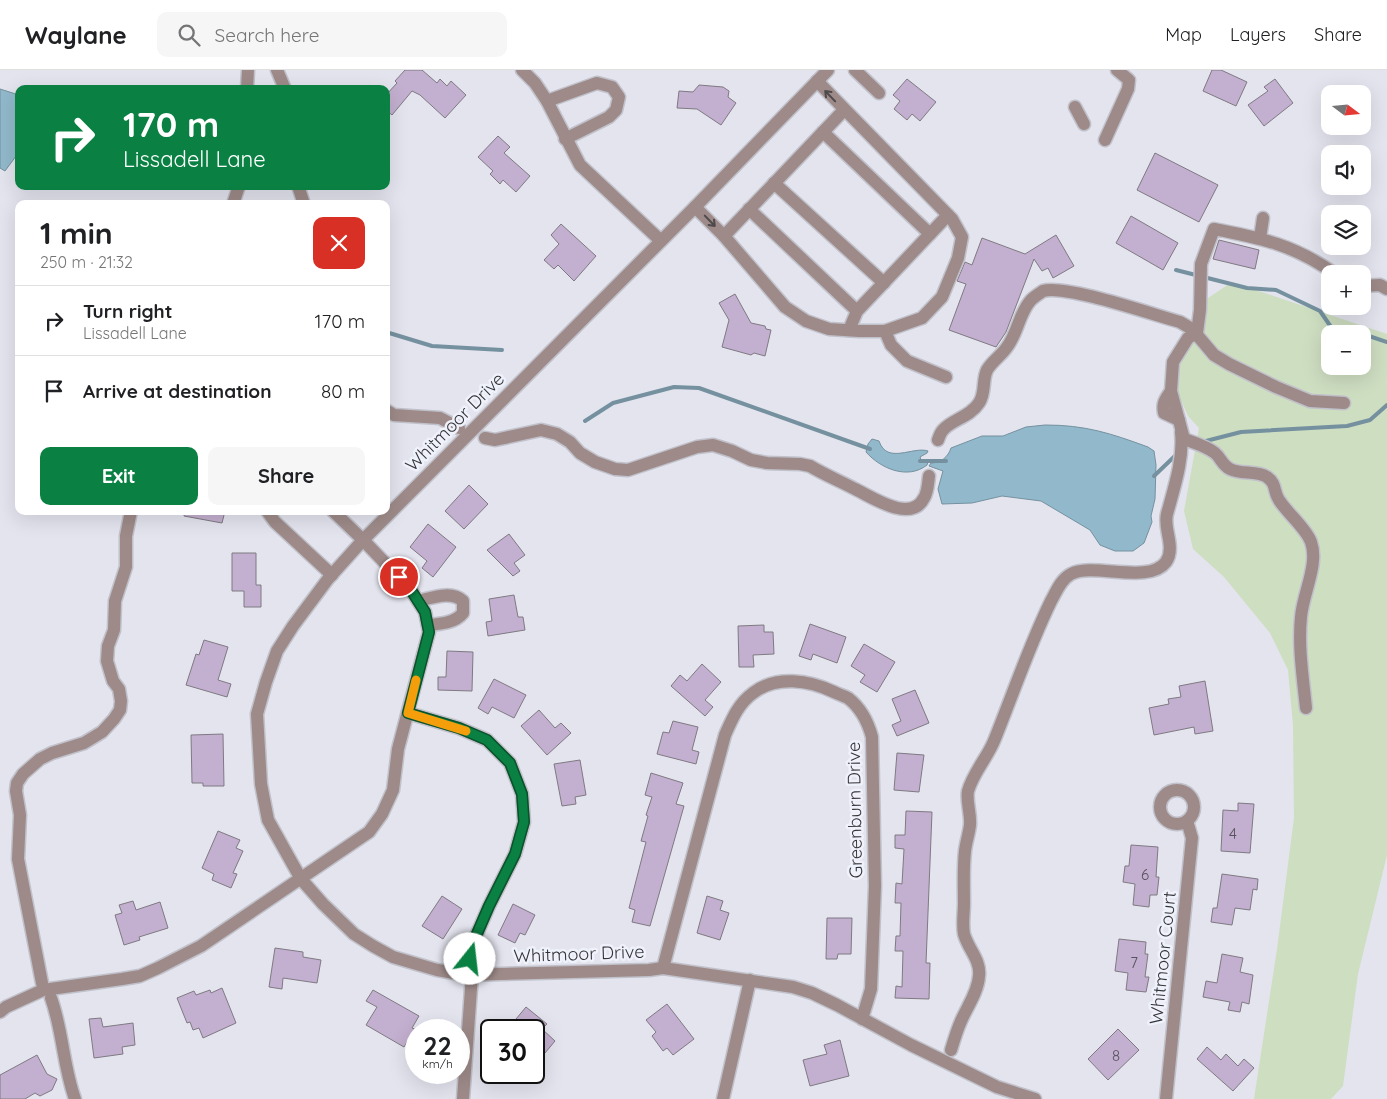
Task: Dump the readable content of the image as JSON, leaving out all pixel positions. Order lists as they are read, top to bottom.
{
  "streets": {
    "street": ["Whitmoor Drive", "Greenburn Drive", "Whitmoor Court"]
  },
  "crossings": [
    ["Whitmoor Drive", "Greenburn Drive"]
  ],
  "house_numbers": [
    "4",
    "6",
    "7",
    "8"
  ],
  "north": "right",
  "page": {
    "header": "Waylane",
    "search": "Search here",
    "nav": ["Map", "Layers", "Share"],
    "map_buttons": ["+", "−"],
    "turn": ["170 m", "Lissadell Lane"],
    "heading": ["1 min", "250 m · 21:32"],
    "list": [
      {
        "name": "Turn right",
        "note": "Lissadell Lane",
        "value": "170 m"
      },
      {
        "name": "Arrive at destination",
        "value": "80 m"
      }
    ],
    "buttons": ["Exit", "Share"],
    "speed": "22 km/h",
    "limit": "30"
  }
}
